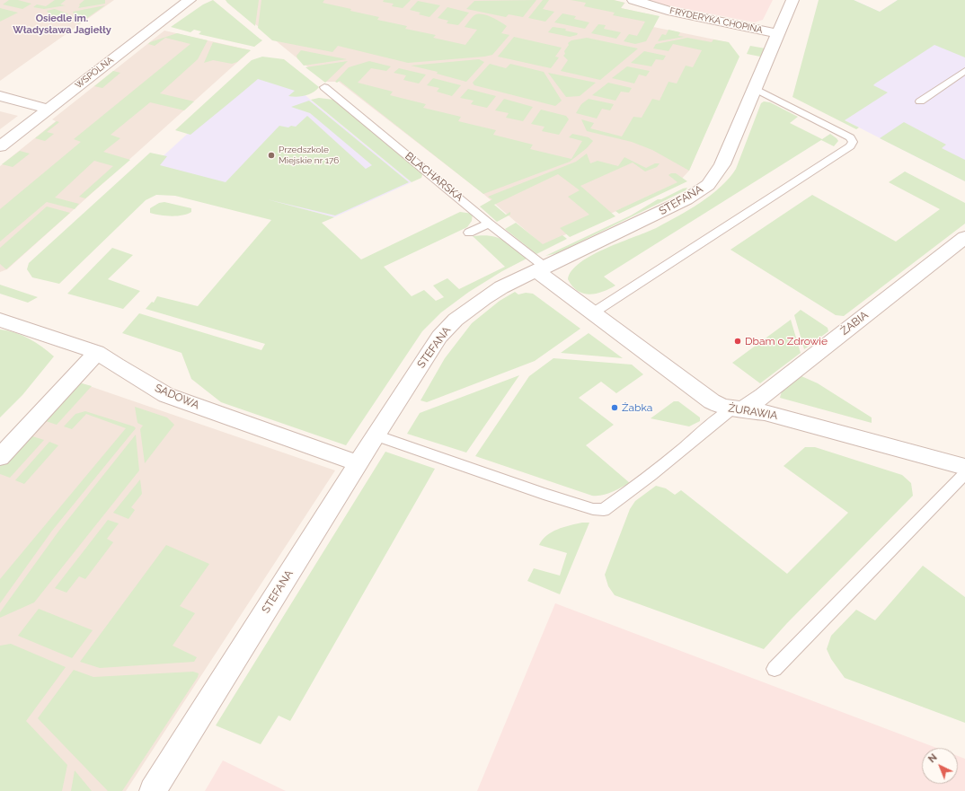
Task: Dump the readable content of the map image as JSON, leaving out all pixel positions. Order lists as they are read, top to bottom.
{
  "streets": {
    "street": [
      "FRYDERYKA CHOPINA",
      "WSPÓLNA",
      "STEFANA",
      "ŻABIA",
      "SADOWA",
      "ŻURAWIA"
    ],
    "lane": ["BLACHARSKA"]
  },
  "crossings": [
    ["FRYDERYKA CHOPINA", "STEFANA"],
    ["BLACHARSKA", "STEFANA"],
    ["BLACHARSKA", "ŻURAWIA"],
    ["STEFANA", "SADOWA"],
    ["STEFANA", "ŻURAWIA"],
    ["ŻABIA", "ŻURAWIA"]
  ],
  "districts": ["Osiedle im. Władysława Jagiełły"],
  "places": ["Przedszkole Miejskie nr 176", "Dbam o Zdrowie", "Żabka"],
  "north": "top left"
}
